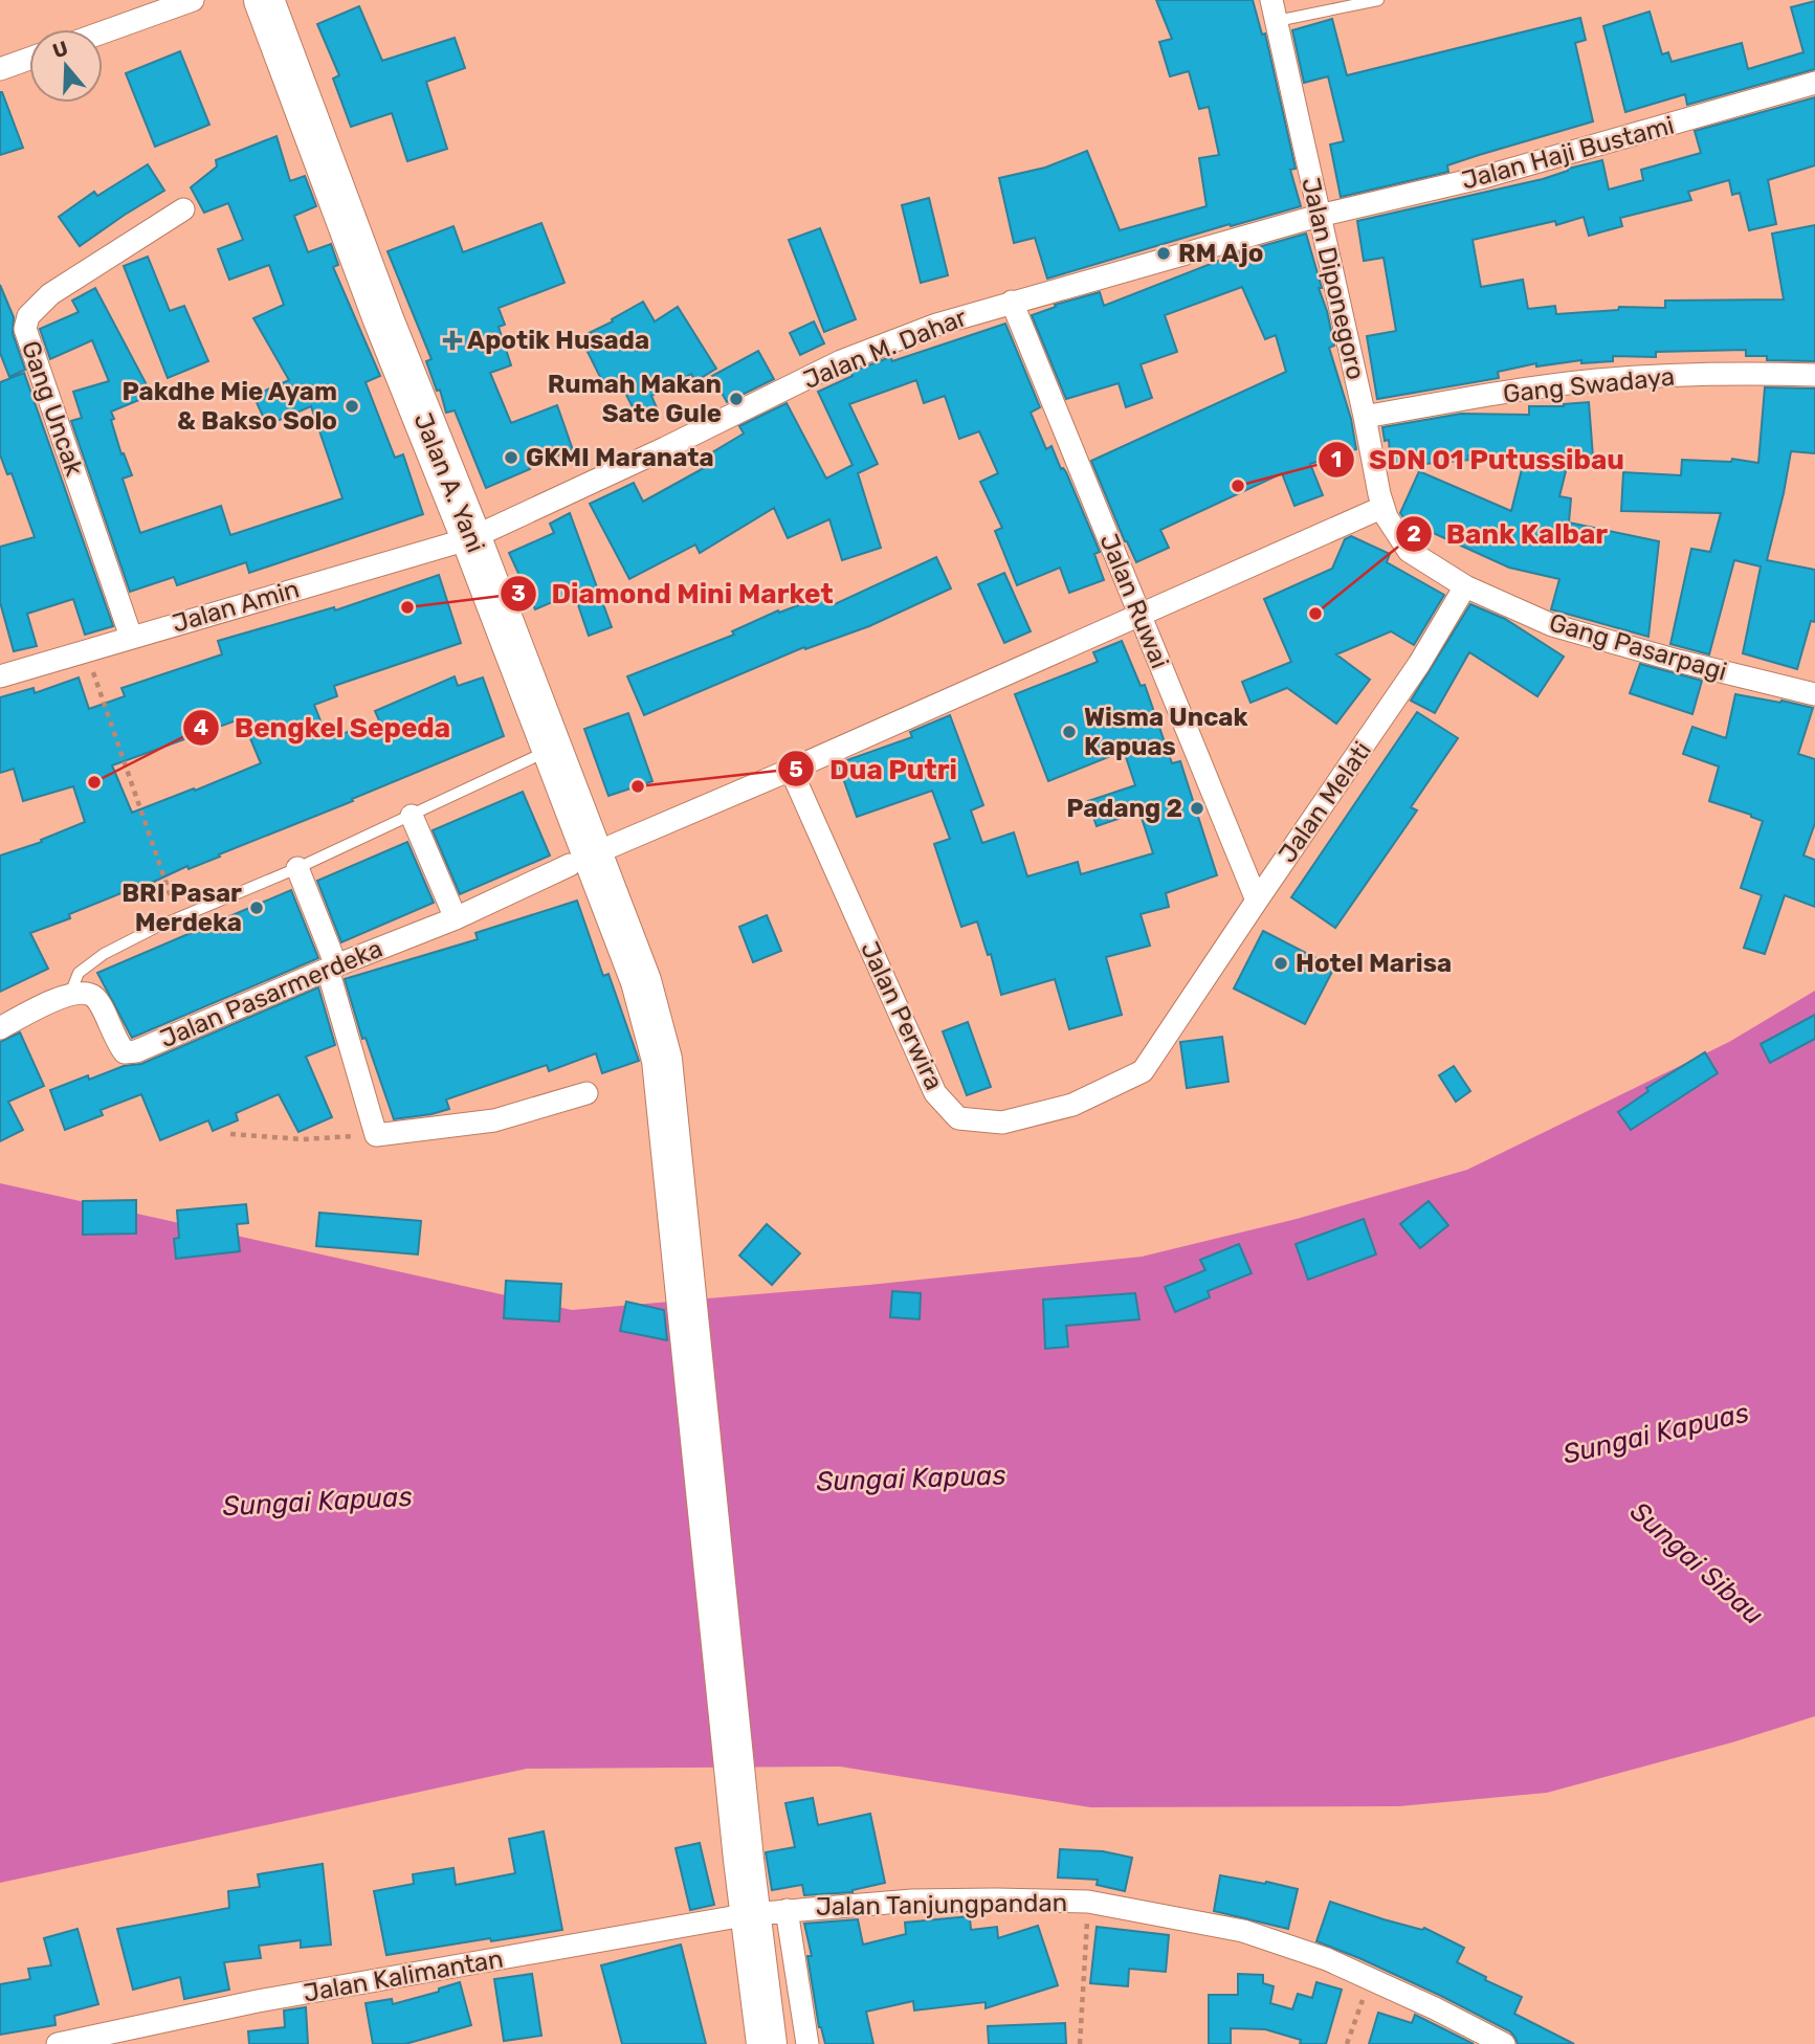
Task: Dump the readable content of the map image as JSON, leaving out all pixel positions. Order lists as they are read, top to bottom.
{
  "streets": {
    "highway": ["Jalan A. Yani"],
    "street": [
      "Jalan Haji Bustami",
      "Jalan Diponegoro",
      "Jalan M. Dahar",
      "Gang Swadaya",
      "Gang Uncak",
      "Jalan Ruwai",
      "Jalan Amin",
      "Gang Pasarpagi",
      "Jalan Melati",
      "Jalan Pasarmerdeka",
      "Jalan Perwira",
      "Jalan Tanjungpandan",
      "Jalan Kalimantan"
    ]
  },
  "crossings": [
    ["Jalan Haji Bustami", "Jalan Diponegoro"],
    ["Jalan Haji Bustami", "Jalan M. Dahar"],
    ["Jalan Diponegoro", "Jalan M. Dahar"],
    ["Jalan Diponegoro", "Gang Swadaya"],
    ["Jalan Diponegoro", "Gang Pasarpagi"],
    ["Jalan Diponegoro", "Jalan Melati"],
    ["Jalan M. Dahar", "Jalan A. Yani"],
    ["Jalan M. Dahar", "Jalan Ruwai"],
    ["Jalan M. Dahar", "Jalan Amin"],
    ["Gang Uncak", "Jalan Amin"],
    ["Jalan A. Yani", "Jalan Amin"],
    ["Jalan A. Yani", "Jalan Tanjungpandan"],
    ["Jalan A. Yani", "Jalan Kalimantan"],
    ["Jalan Ruwai", "Jalan Melati"],
    ["Gang Pasarpagi", "Jalan Melati"],
    ["Jalan Melati", "Jalan Perwira"],
    ["Jalan Tanjungpandan", "Jalan Kalimantan"]
  ],
  "water": ["Sungai Kapuas", "Sungai Sibau"],
  "places": {
    "other": [
      "RM Ajo",
      "Rumah Makan Sate Gule",
      "Pakdhe Mie Ayam & Bakso Solo",
      "GKMI Maranata",
      "SDN 01 Putussibau",
      "Diamond Mini Market",
      "Bank Kalbar",
      "Wisma Uncak Kapuas",
      "Bengkel Sepeda",
      "Dua Putri",
      "Padang 2",
      "BRI Pasar Merdeka",
      "Hotel Marisa"
    ],
    "health": ["Apotik Husada"]
  },
  "north": "top"
}
